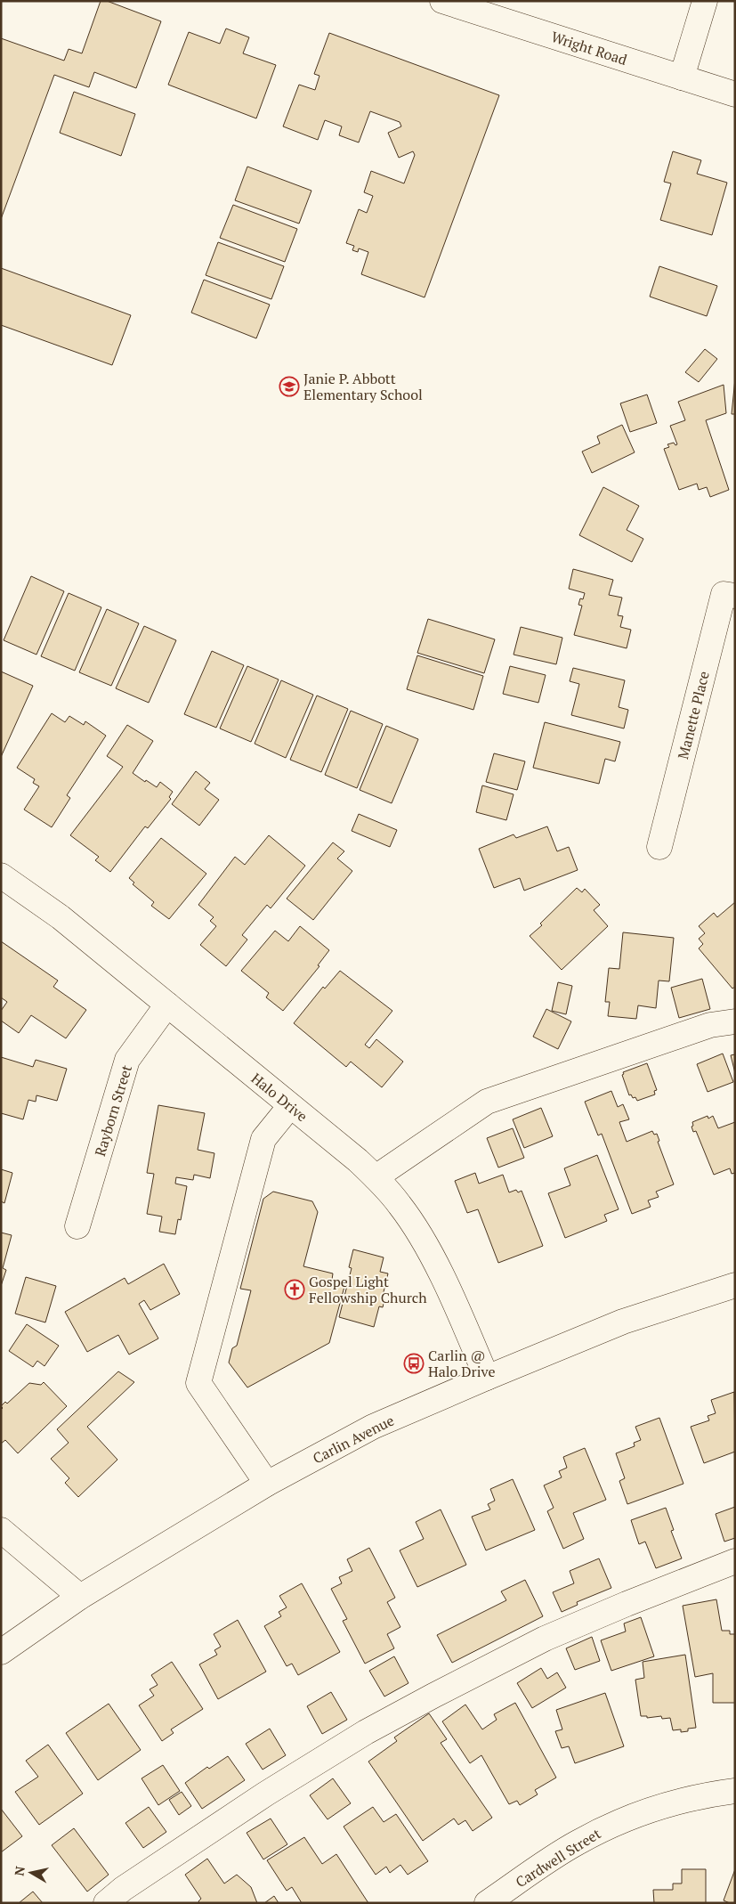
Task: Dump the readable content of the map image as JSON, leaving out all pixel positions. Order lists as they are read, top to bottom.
{
  "streets": {
    "street": [
      "Wright Road",
      "Manette Place",
      "Halo Drive",
      "Rayborn Street",
      "Carlin Avenue",
      "Cardwell Street"
    ]
  },
  "crossings": [
    ["Halo Drive", "Rayborn Street"],
    ["Halo Drive", "Carlin Avenue"]
  ],
  "places": {
    "school or university": ["Janie P. Abbott Elementary School"],
    "church": ["Gospel Light Fellowship Church"],
    "bus stop": ["Carlin @ Halo Drive"]
  },
  "north": "left"
}
